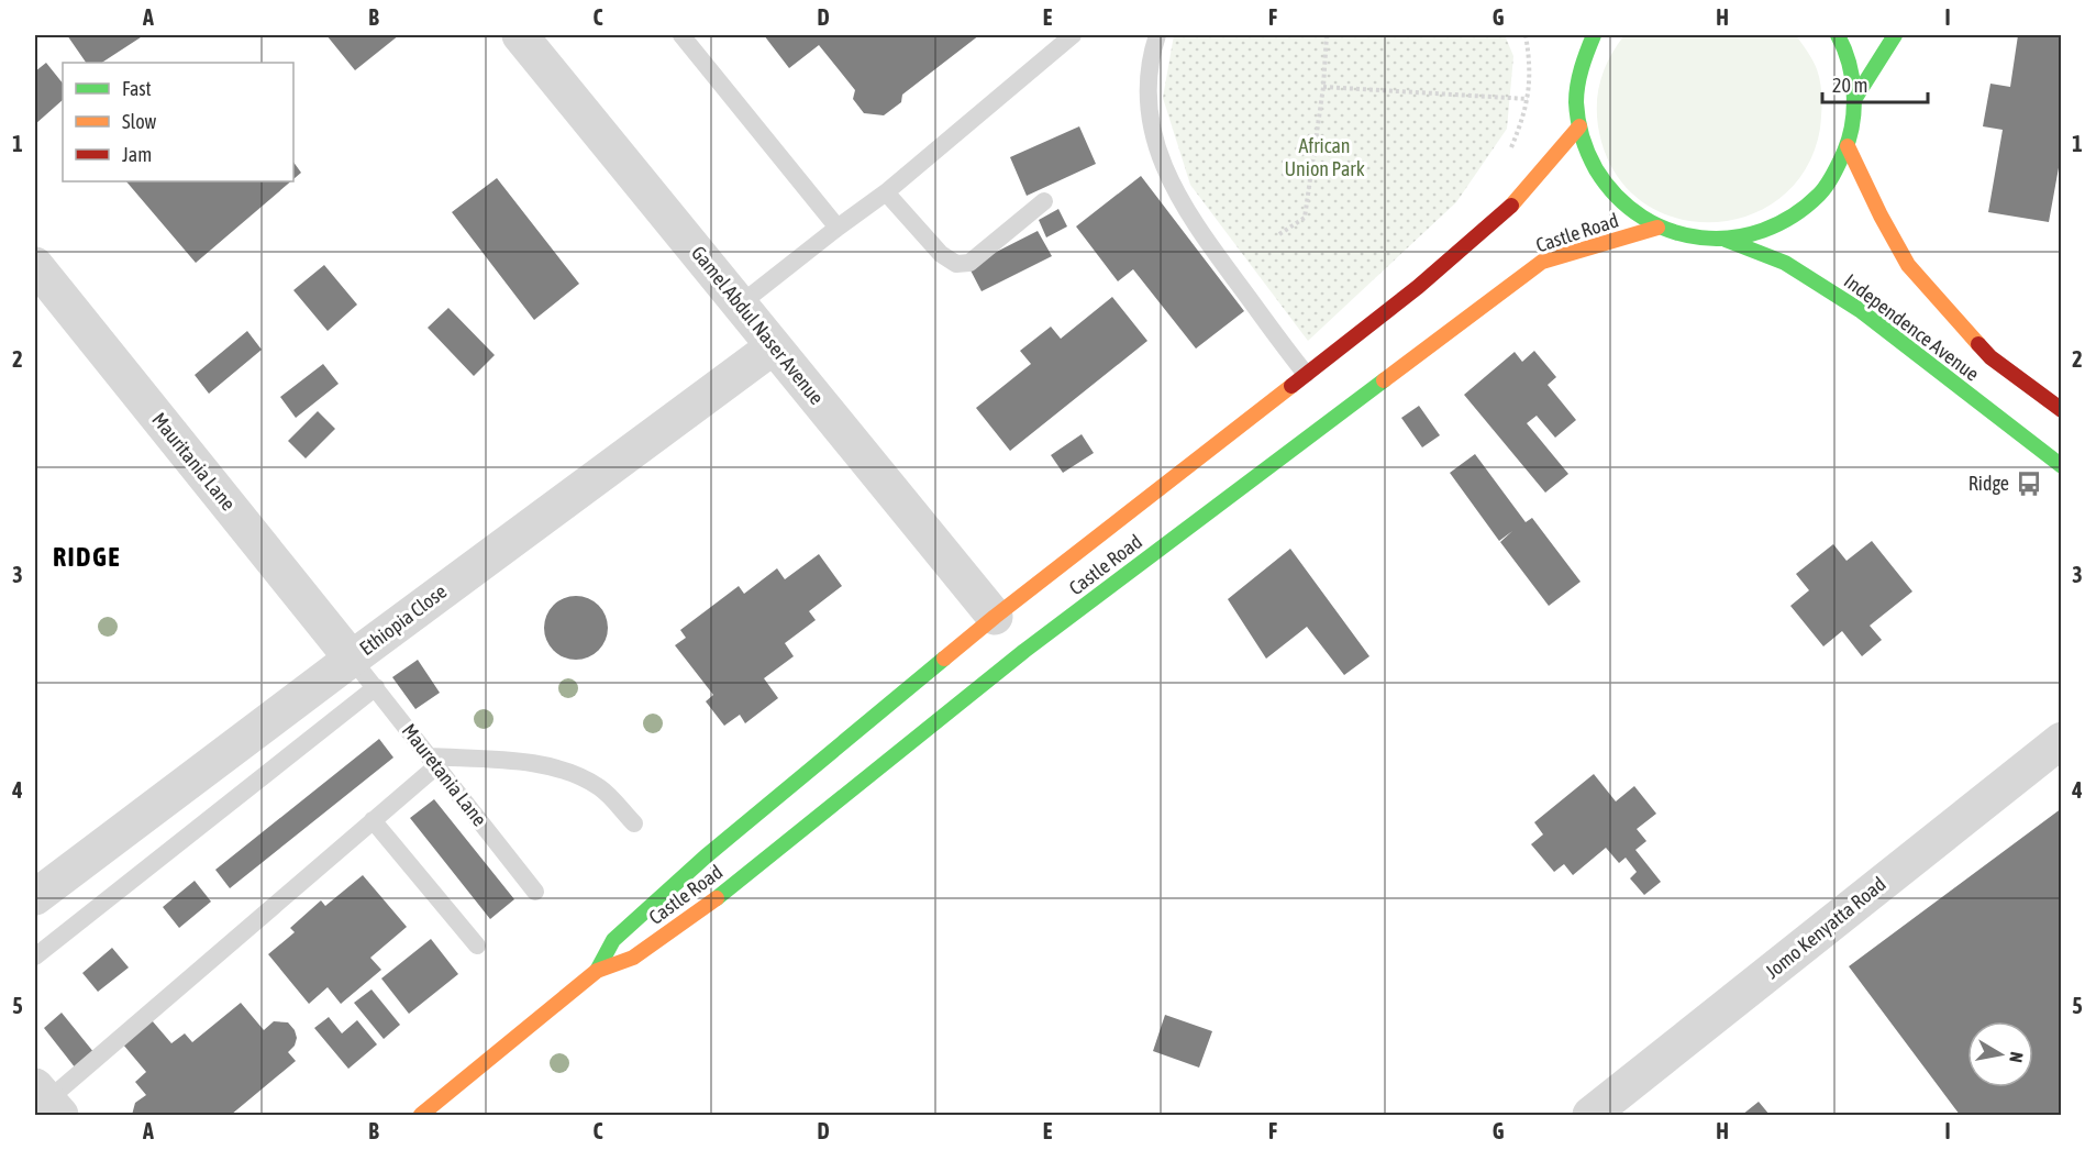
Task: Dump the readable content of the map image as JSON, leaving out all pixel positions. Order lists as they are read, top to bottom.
{
  "streets": {
    "main road": ["Castle Road", "Independence Avenue"],
    "street": [
      "Gamel Abdul Naser Avenue",
      "Mauritania Lane",
      "Ethiopia Close",
      "Jomo Kenyatta Road"
    ],
    "lane": ["Mauretania Lane"]
  },
  "crossings": [
    ["Castle Road", "Gamel Abdul Naser Avenue"],
    ["Gamel Abdul Naser Avenue", "Ethiopia Close"],
    ["Mauritania Lane", "Ethiopia Close"],
    ["Mauritania Lane", "Mauretania Lane"],
    ["Ethiopia Close", "Mauretania Lane"]
  ],
  "districts": ["RIDGE"],
  "parks": ["African Union Park"],
  "places": {
    "bus stop": ["Ridge"]
  },
  "legend": ["Fast", "Slow", "Jam"],
  "scale_bar": "20 m",
  "north": "right",
  "grid": {
    "columns": [
      "A",
      "B",
      "C",
      "D",
      "E",
      "F",
      "G",
      "H",
      "I"
    ],
    "rows": [
      "1",
      "2",
      "3",
      "4",
      "5"
    ]
  }
}
